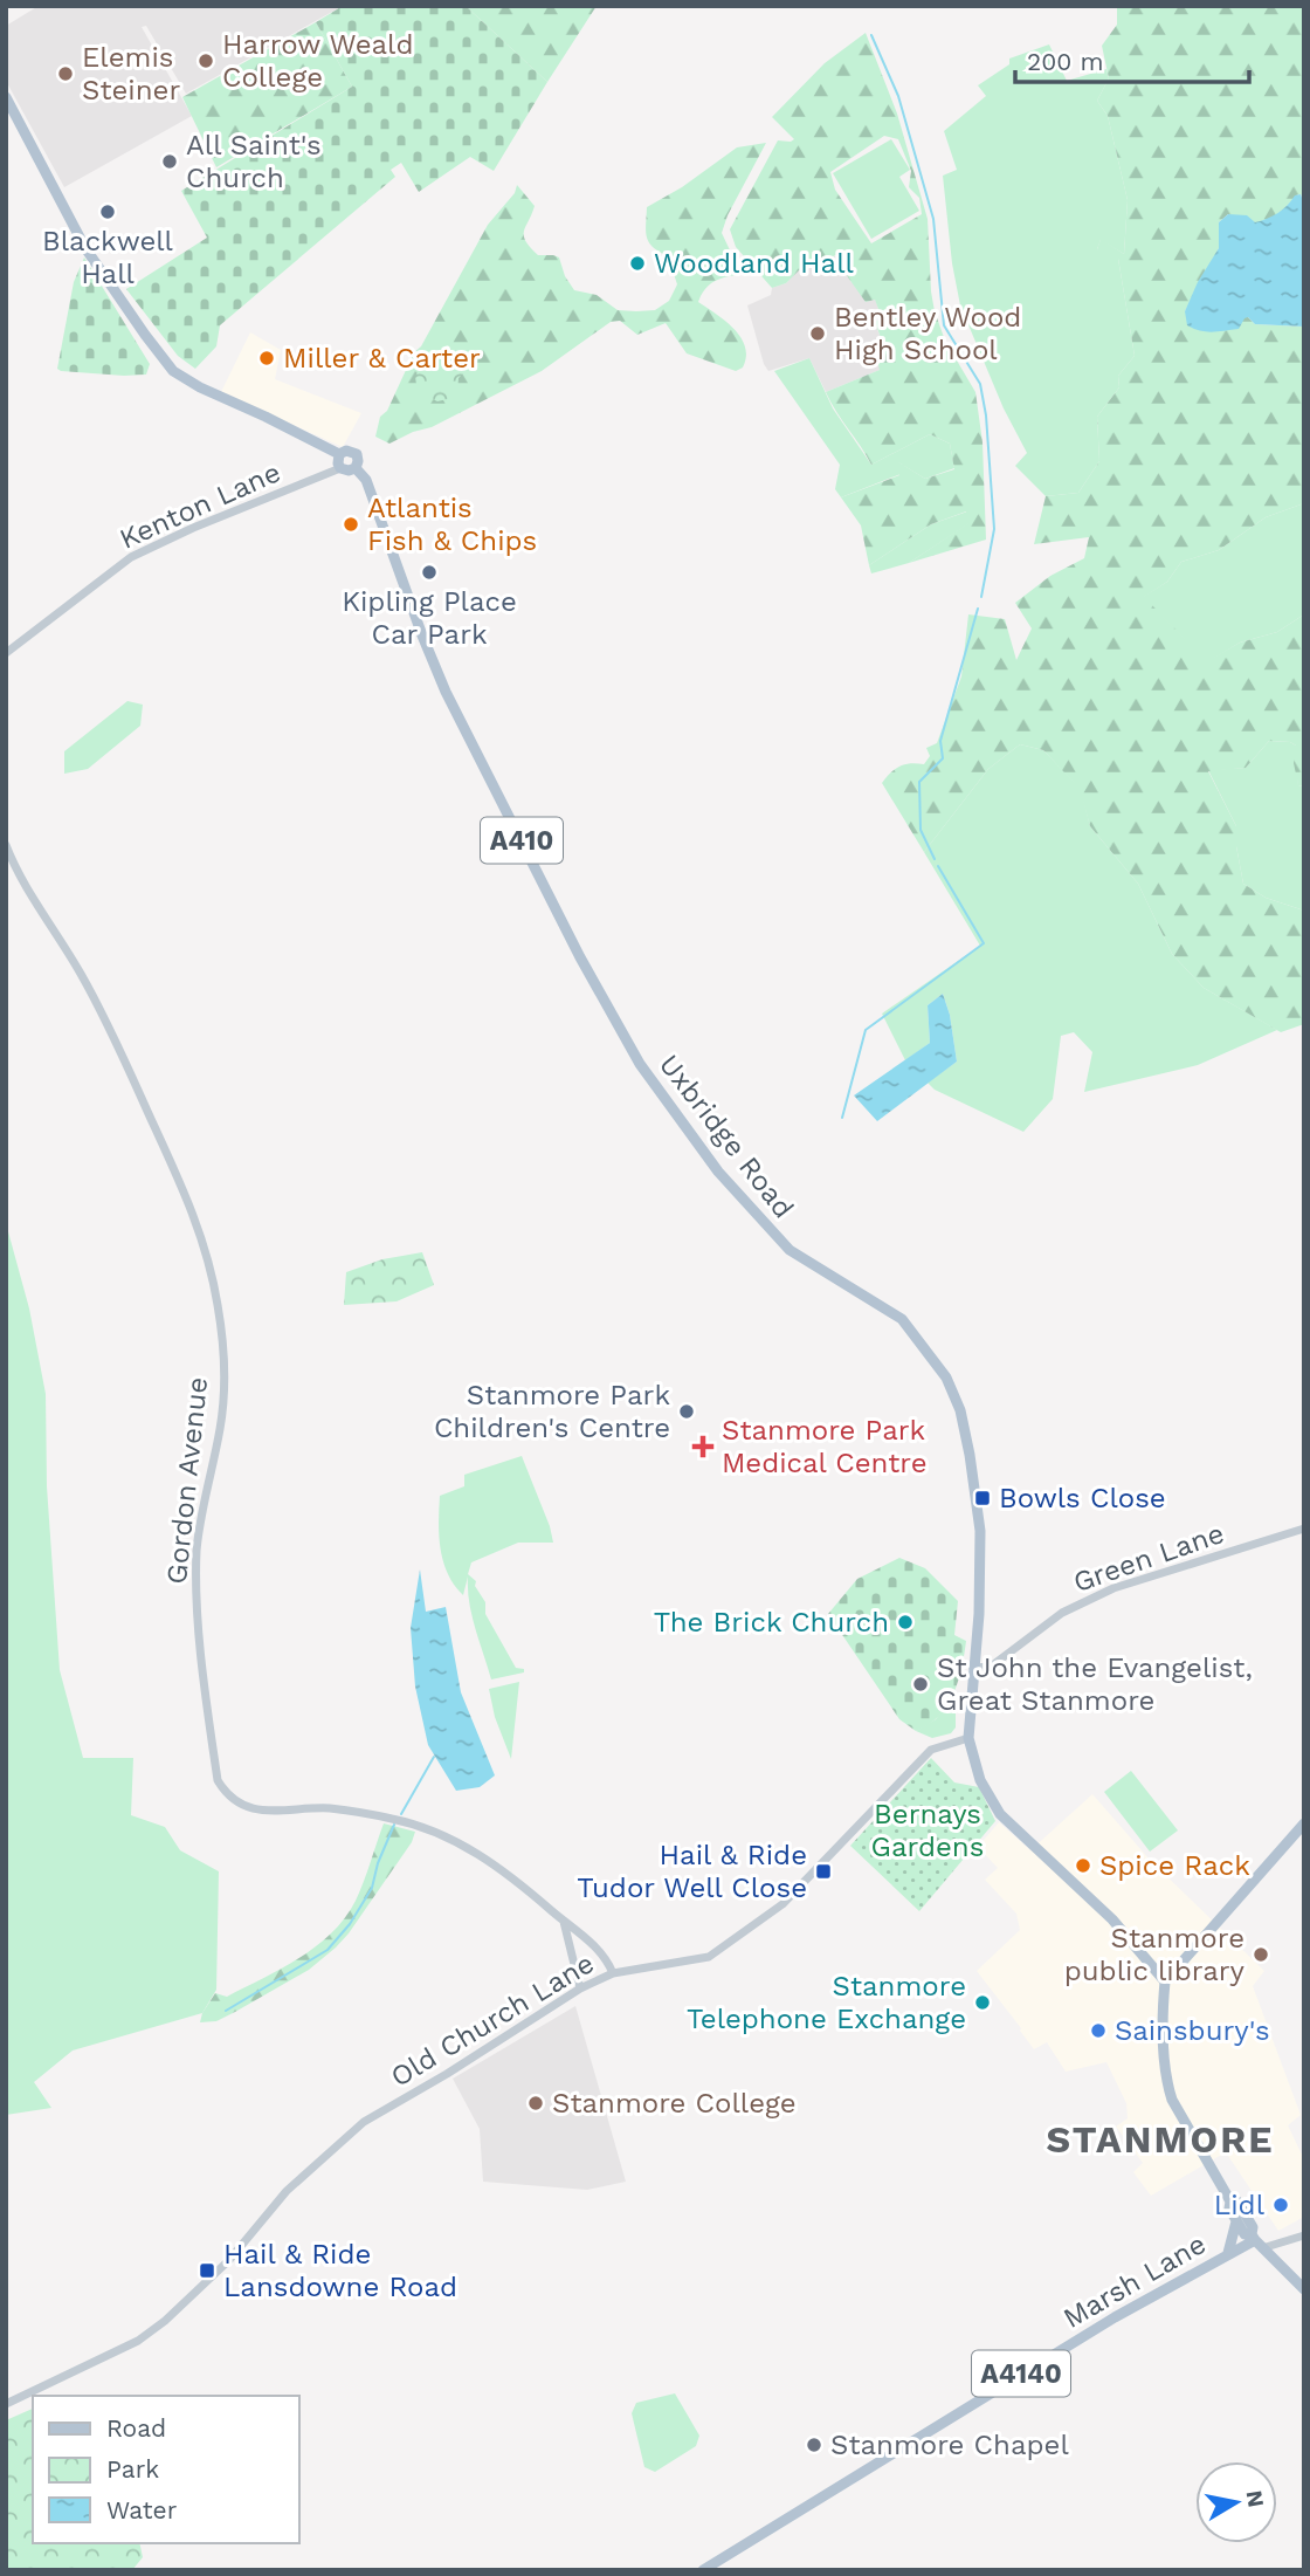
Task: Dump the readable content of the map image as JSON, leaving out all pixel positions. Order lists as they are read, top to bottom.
{
  "streets": {
    "main road": [
      "A410",
      "Uxbridge Road",
      "Marsh Lane",
      "A4140"
    ],
    "street": [
      "Kenton Lane",
      "Gordon Avenue",
      "Green Lane",
      "Old Church Lane"
    ]
  },
  "crossings": [
    ["Kenton Lane", "Uxbridge Road"],
    ["Uxbridge Road", "Green Lane"],
    ["Uxbridge Road", "Old Church Lane"],
    ["Gordon Avenue", "Old Church Lane"]
  ],
  "districts": ["STANMORE"],
  "parks": ["Bernays Gardens"],
  "places": {
    "other": [
      "Harrow Weald College",
      "Elemis Steiner",
      "All Saint's Church",
      "Blackwell Hall",
      "Woodland Hall",
      "Bentley Wood High School",
      "Miller & Carter",
      "Atlantis Fish & Chips",
      "Kipling Place Car Park",
      "Stanmore Park Children's Centre",
      "The Brick Church",
      "St John the Evangelist, Great Stanmore",
      "Spice Rack",
      "Stanmore public library",
      "Stanmore Telephone Exchange",
      "Sainsbury's",
      "Stanmore College",
      "Lidl",
      "Stanmore Chapel"
    ],
    "health": ["Stanmore Park Medical Centre"],
    "transit": ["Bowls Close", "Hail & Ride Tudor Well Close", "Hail & Ride Lansdowne Road"]
  },
  "legend": ["Road", "Park", "Water"],
  "scale_bar": "200 m",
  "north": "right"
}
